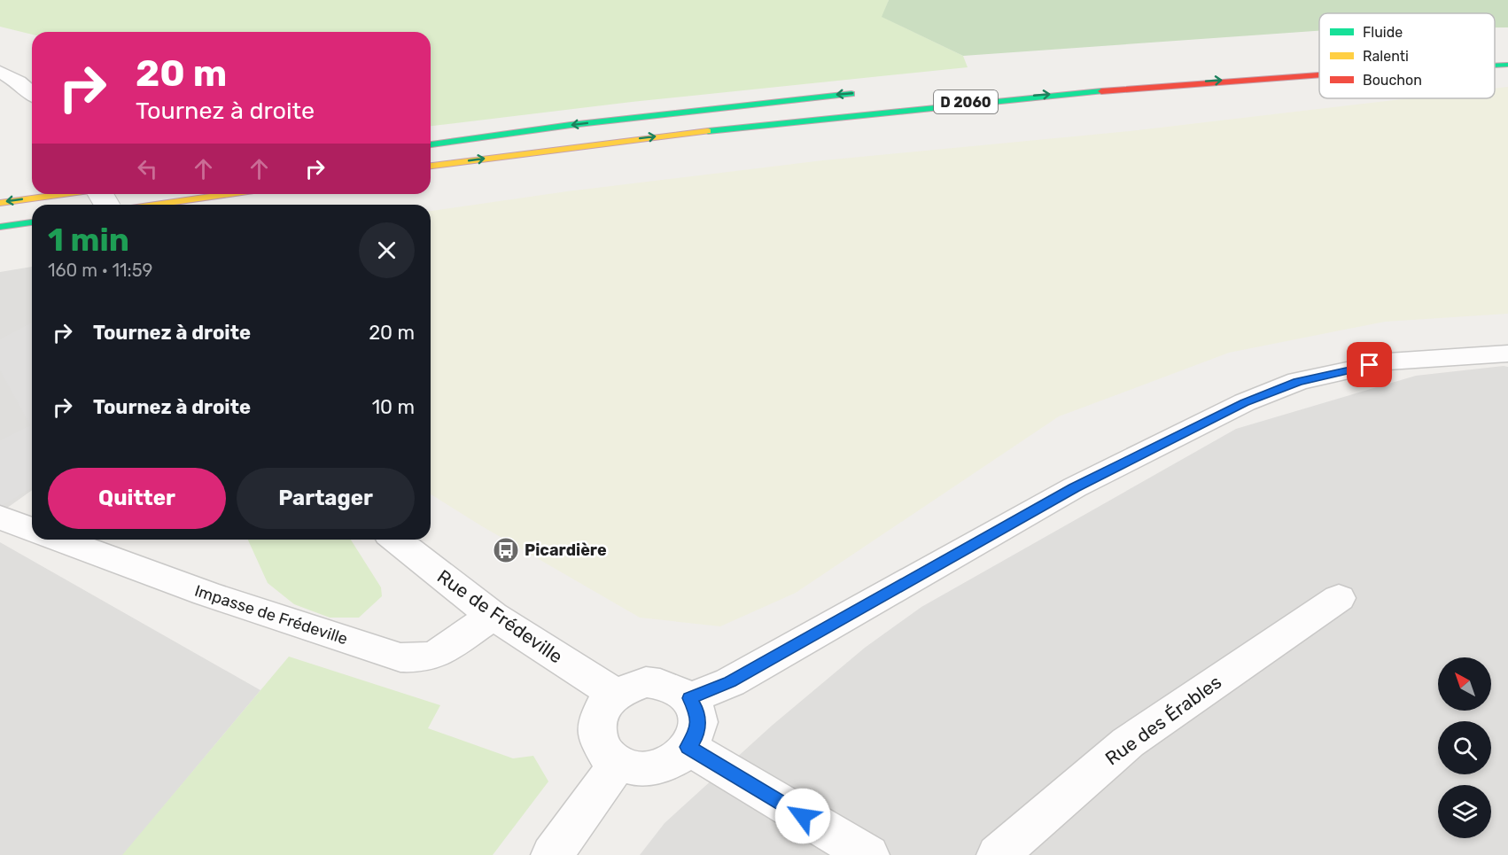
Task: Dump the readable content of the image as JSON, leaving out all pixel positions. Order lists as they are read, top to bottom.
{
  "streets": {
    "highway": ["D 2060"],
    "street": ["Impasse de Frédeville", "Rue de Frédeville", "Rue des Érables"]
  },
  "crossings": [
    ["Impasse de Frédeville", "Rue de Frédeville"]
  ],
  "places": {
    "bus stop": ["Picardière"]
  },
  "legend": ["Fluide", "Ralenti", "Bouchon"],
  "north": "top left",
  "page": {
    "turn": ["20 m", "Tournez à droite"],
    "heading": ["1 min", "160 m · 11:59"],
    "list": [
      {
        "name": "Tournez à droite",
        "value": "20 m"
      },
      {
        "name": "Tournez à droite",
        "value": "10 m"
      }
    ],
    "buttons": ["Quitter", "Partager"]
  }
}
